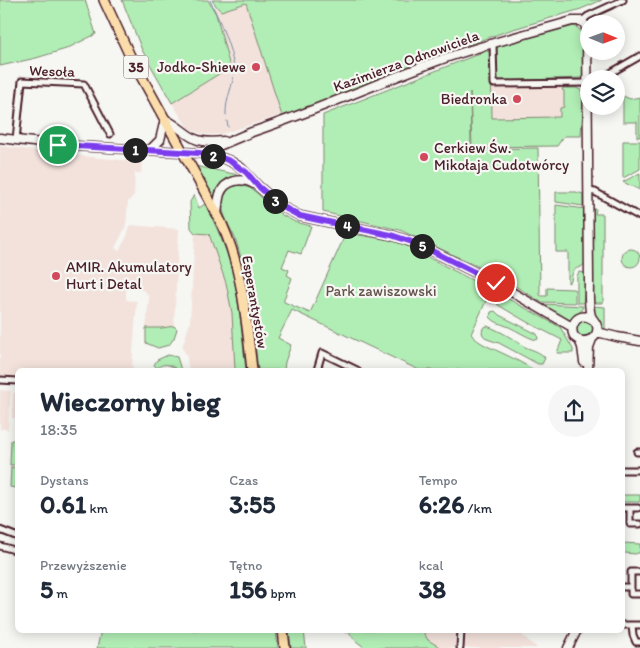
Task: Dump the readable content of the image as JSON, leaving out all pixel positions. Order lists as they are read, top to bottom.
{
  "streets": {
    "main road": ["35", "Esperantystów"],
    "street": ["Kazimierza Odnowiciela", "Wesoła"]
  },
  "parks": ["Park zawiszowski"],
  "places": [
    "Jodko-Shiewe",
    "Biedronka",
    "Cerkiew Św. Mikołaja Cudotwórcy",
    "AMIR. Akumulatory Hurt i Detal"
  ],
  "north": "right",
  "page": {
    "pins": [
      "1",
      "2",
      "3",
      "4",
      "5"
    ],
    "heading": ["Wieczorny bieg", "18:35"],
    "stats": [
      ["Dystans", "0.61 km"],
      ["Czas", "3:55"],
      ["Tempo", "6:26 /km"],
      ["Przewyższenie", "5 m"],
      ["Tętno", "156 bpm"],
      ["kcal", "38"]
    ]
  }
}
